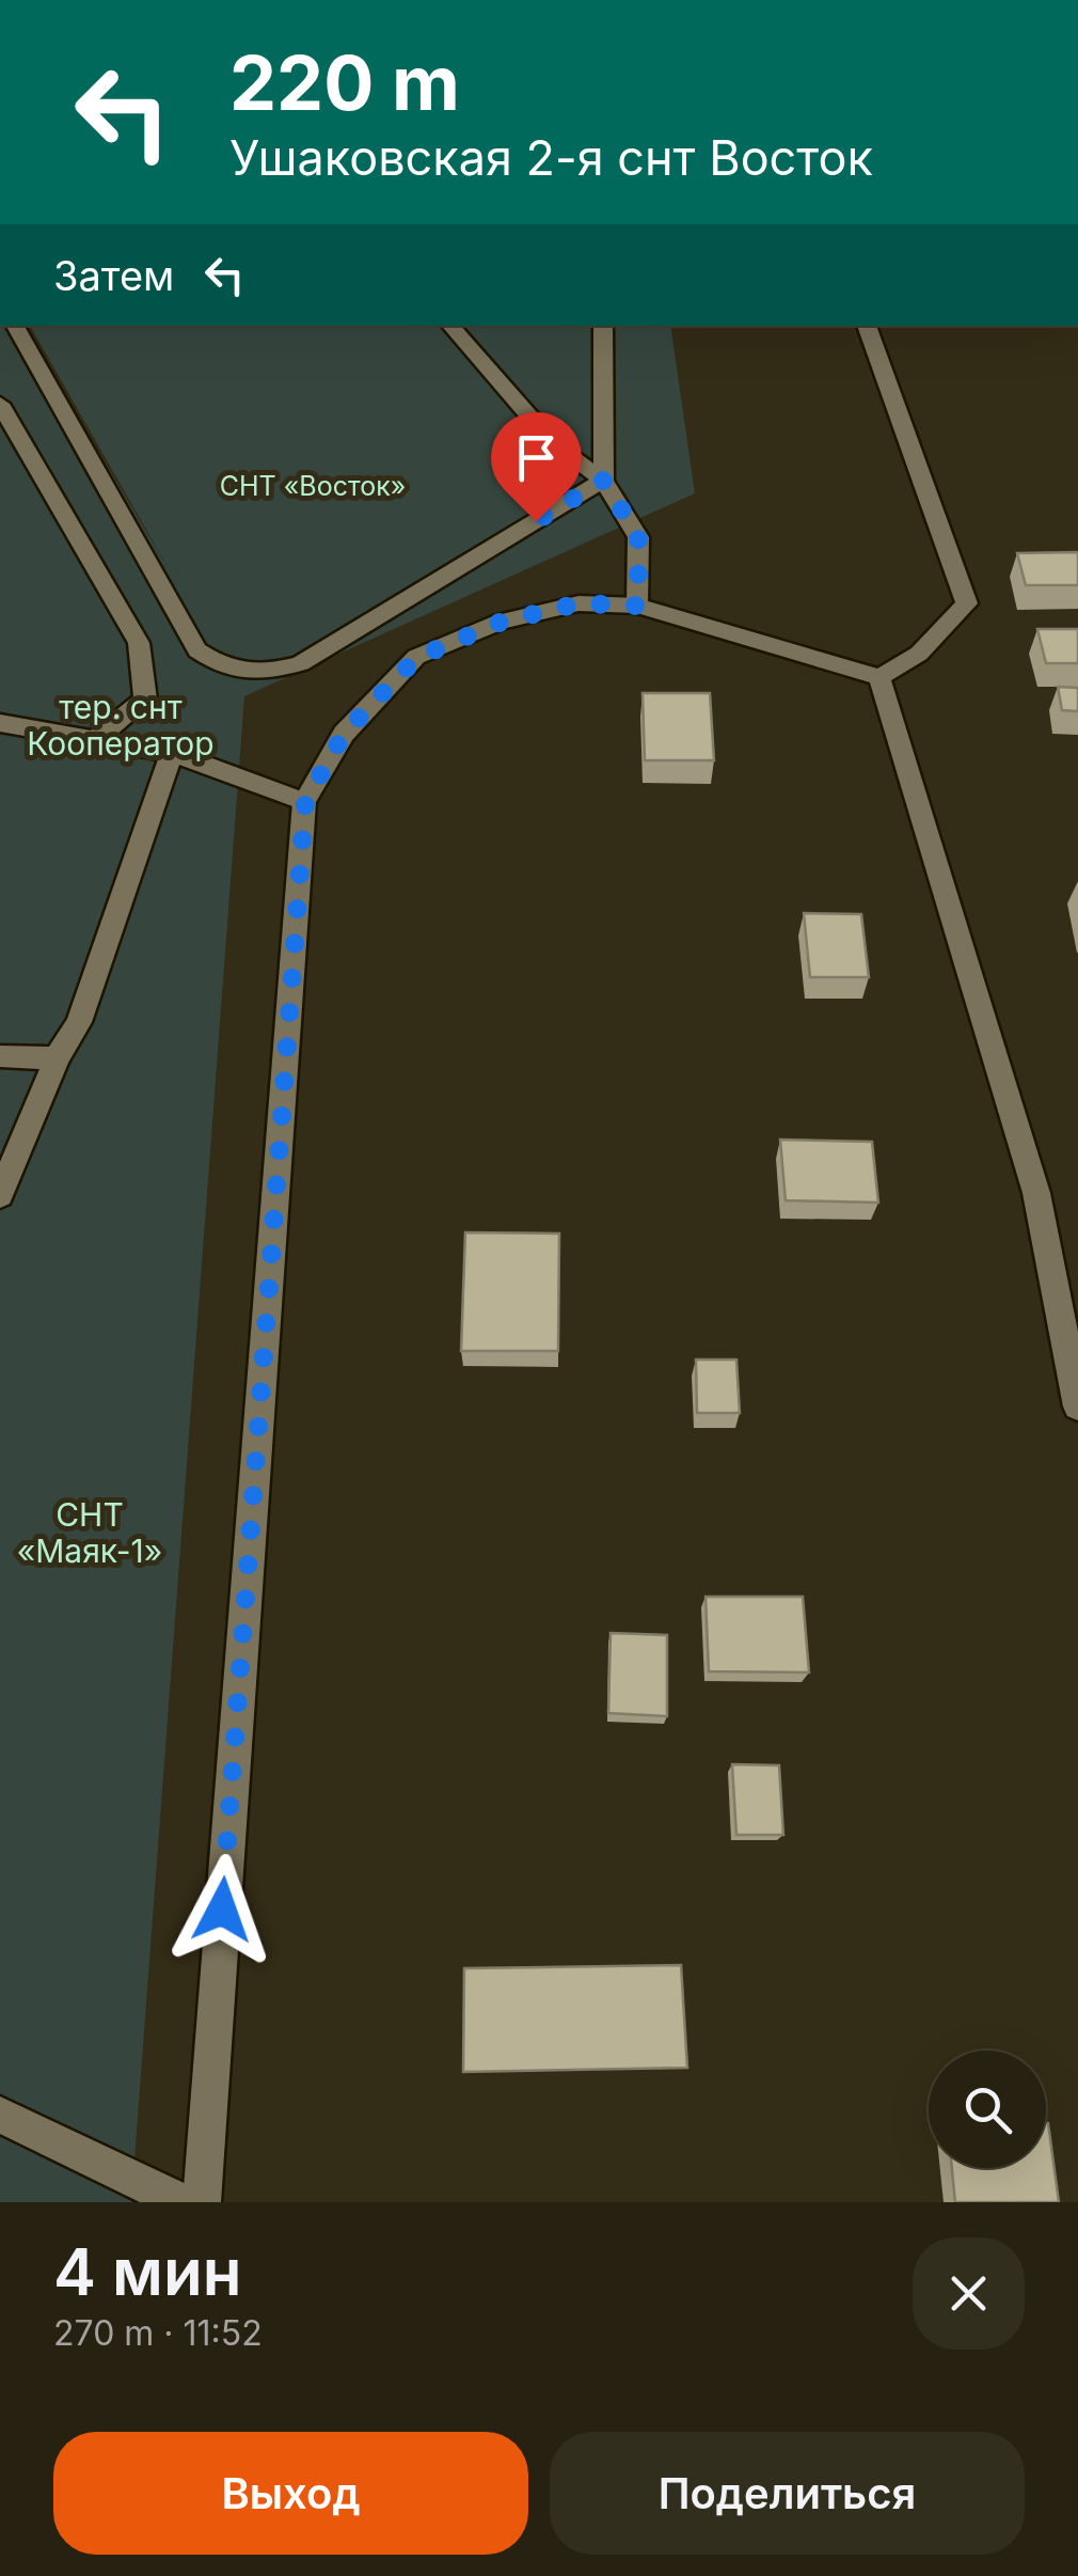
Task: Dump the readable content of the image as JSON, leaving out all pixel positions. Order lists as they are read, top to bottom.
{
  "parks": ["СНТ «Восток»", "тер. снт Кооператор", "СНТ «Маяк-1»"],
  "page": {
    "turn": ["220 m", "Ушаковская 2-я снт Восток"],
    "then": "Затем",
    "heading": ["4 мин", "270 m · 11:52"],
    "buttons": ["Выход", "Поделиться"]
  }
}
